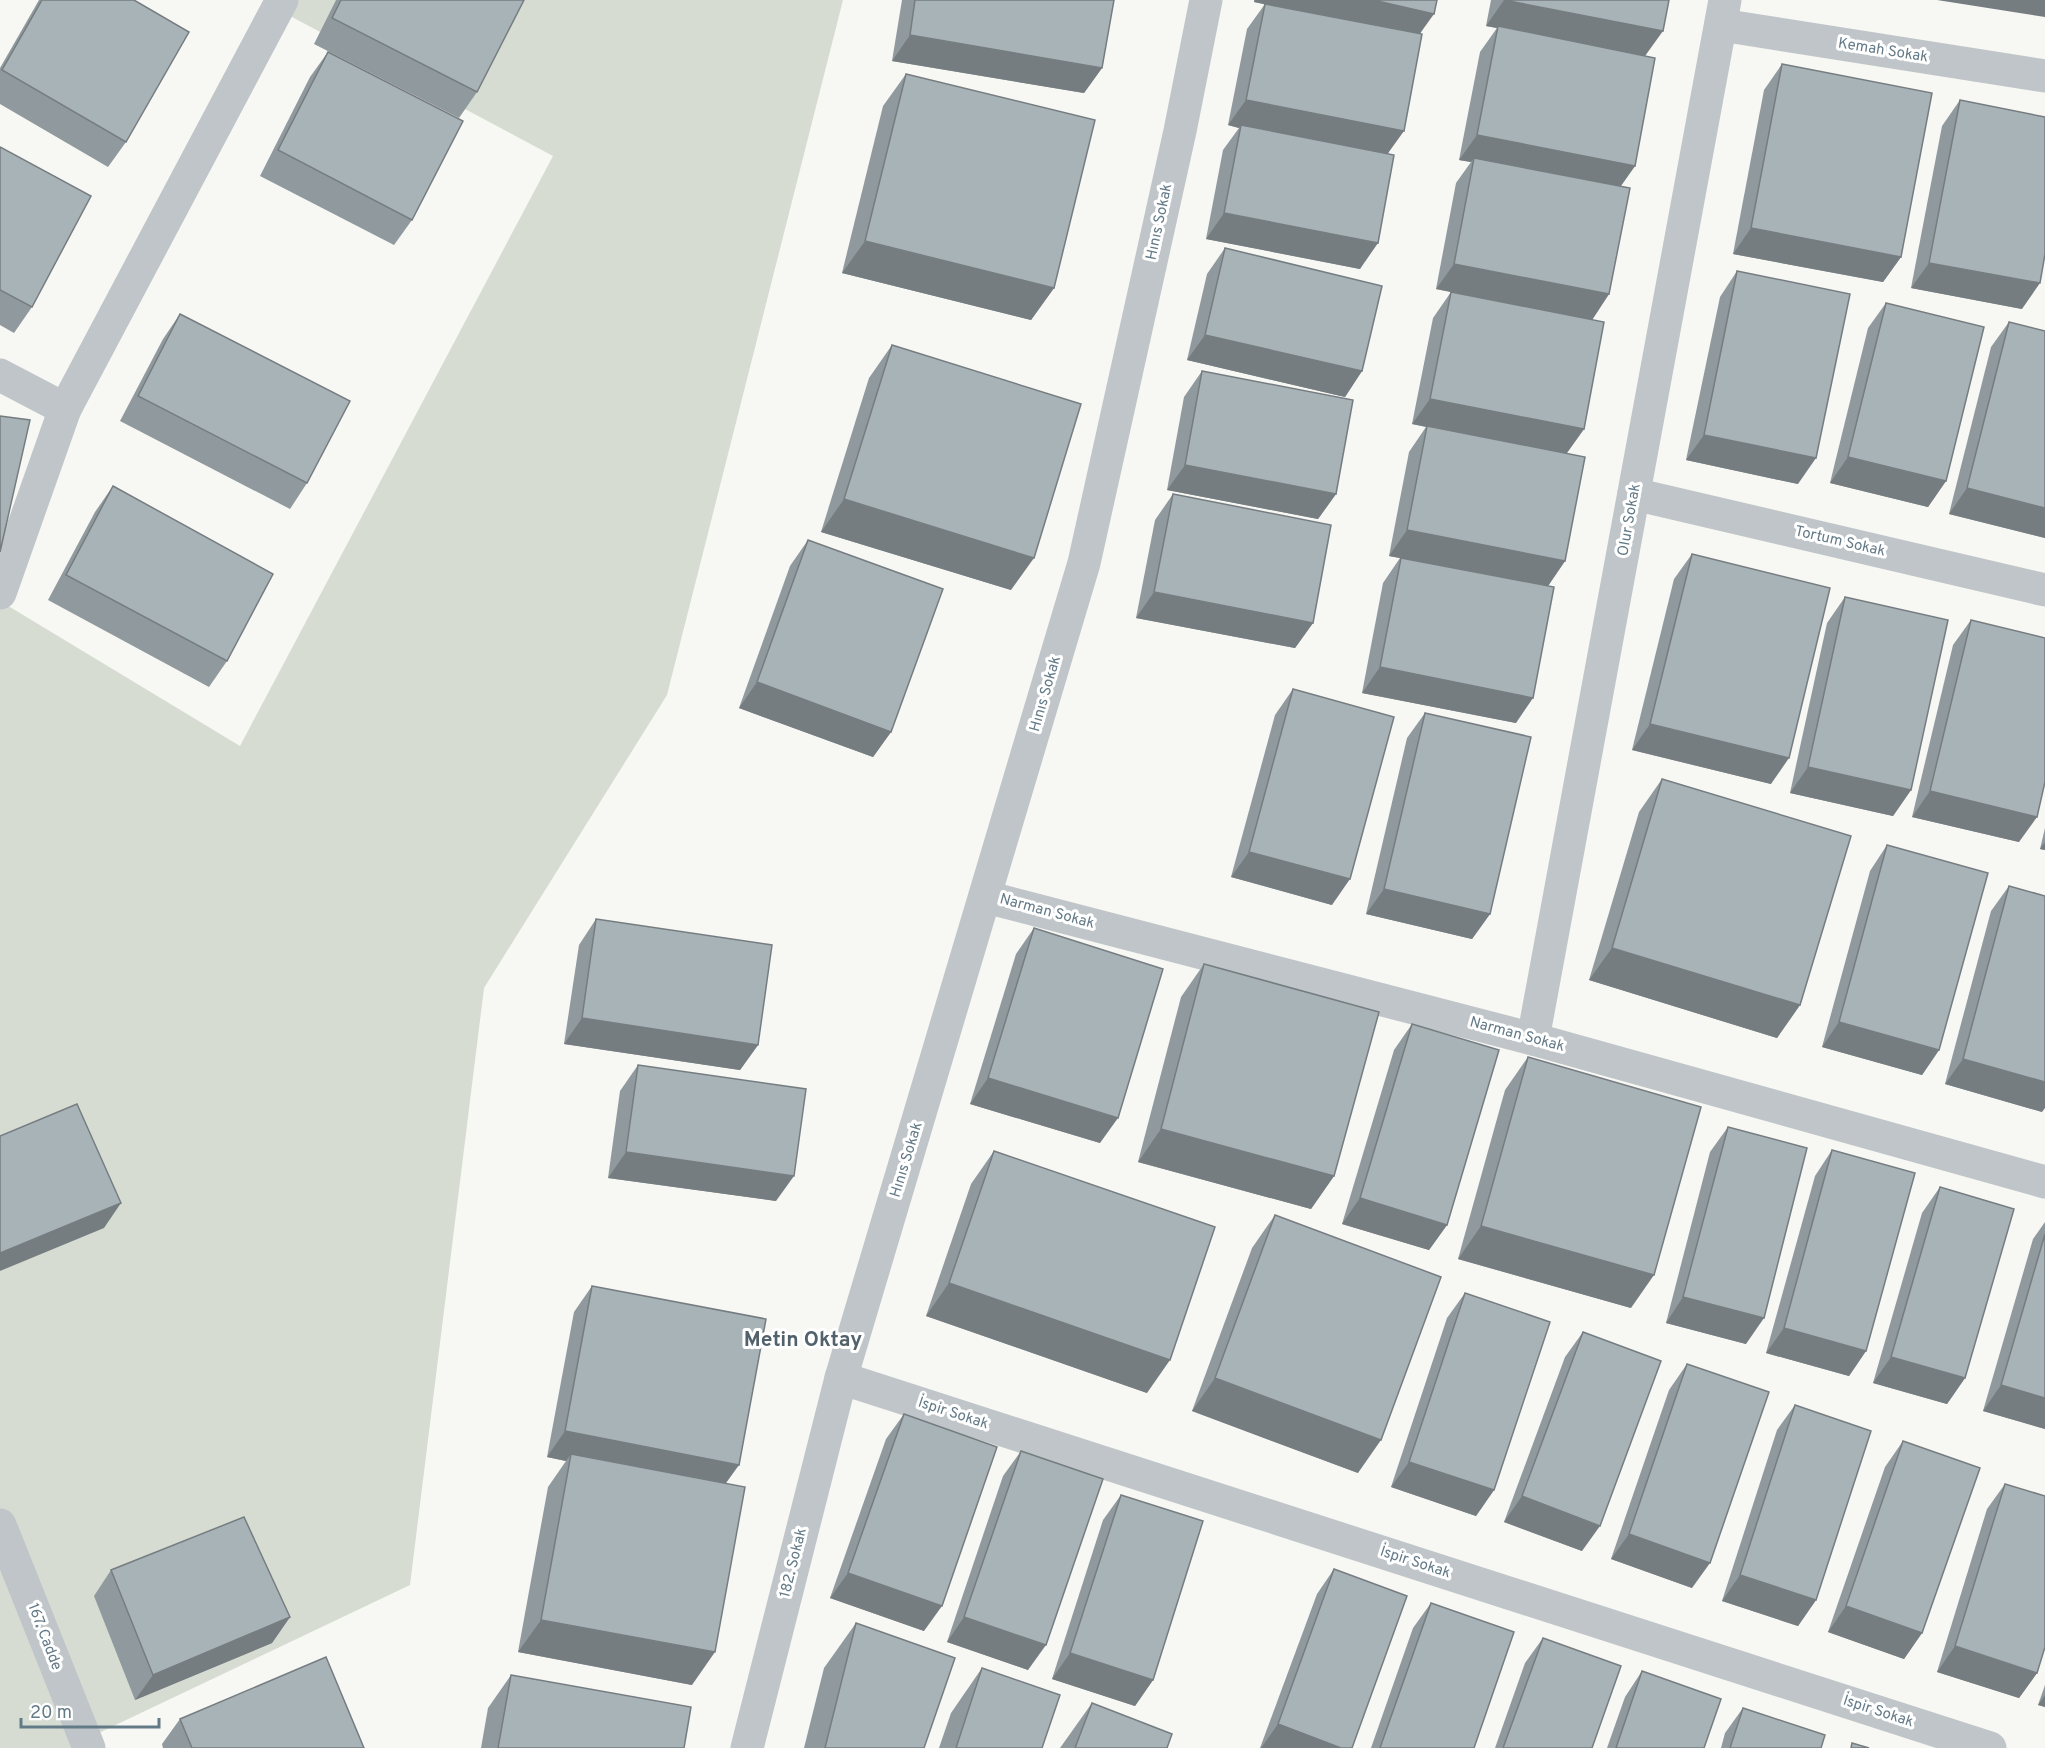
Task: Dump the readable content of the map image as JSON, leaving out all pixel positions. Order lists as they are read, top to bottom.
{
  "streets": {
    "street": [
      "Kemah Sokak",
      "Hınıs Sokak",
      "Olur Sokak",
      "Tortum Sokak",
      "Narman Sokak",
      "İspir Sokak",
      "182. Sokak",
      "167. Cadde"
    ]
  },
  "crossings": [
    ["Kemah Sokak", "Olur Sokak"],
    ["Hınıs Sokak", "Narman Sokak"],
    ["Hınıs Sokak", "İspir Sokak"],
    ["Hınıs Sokak", "182. Sokak"],
    ["Olur Sokak", "Tortum Sokak"],
    ["Olur Sokak", "Narman Sokak"],
    ["İspir Sokak", "182. Sokak"]
  ],
  "districts": ["Metin Oktay"],
  "scale_bar": "20 m"
}
